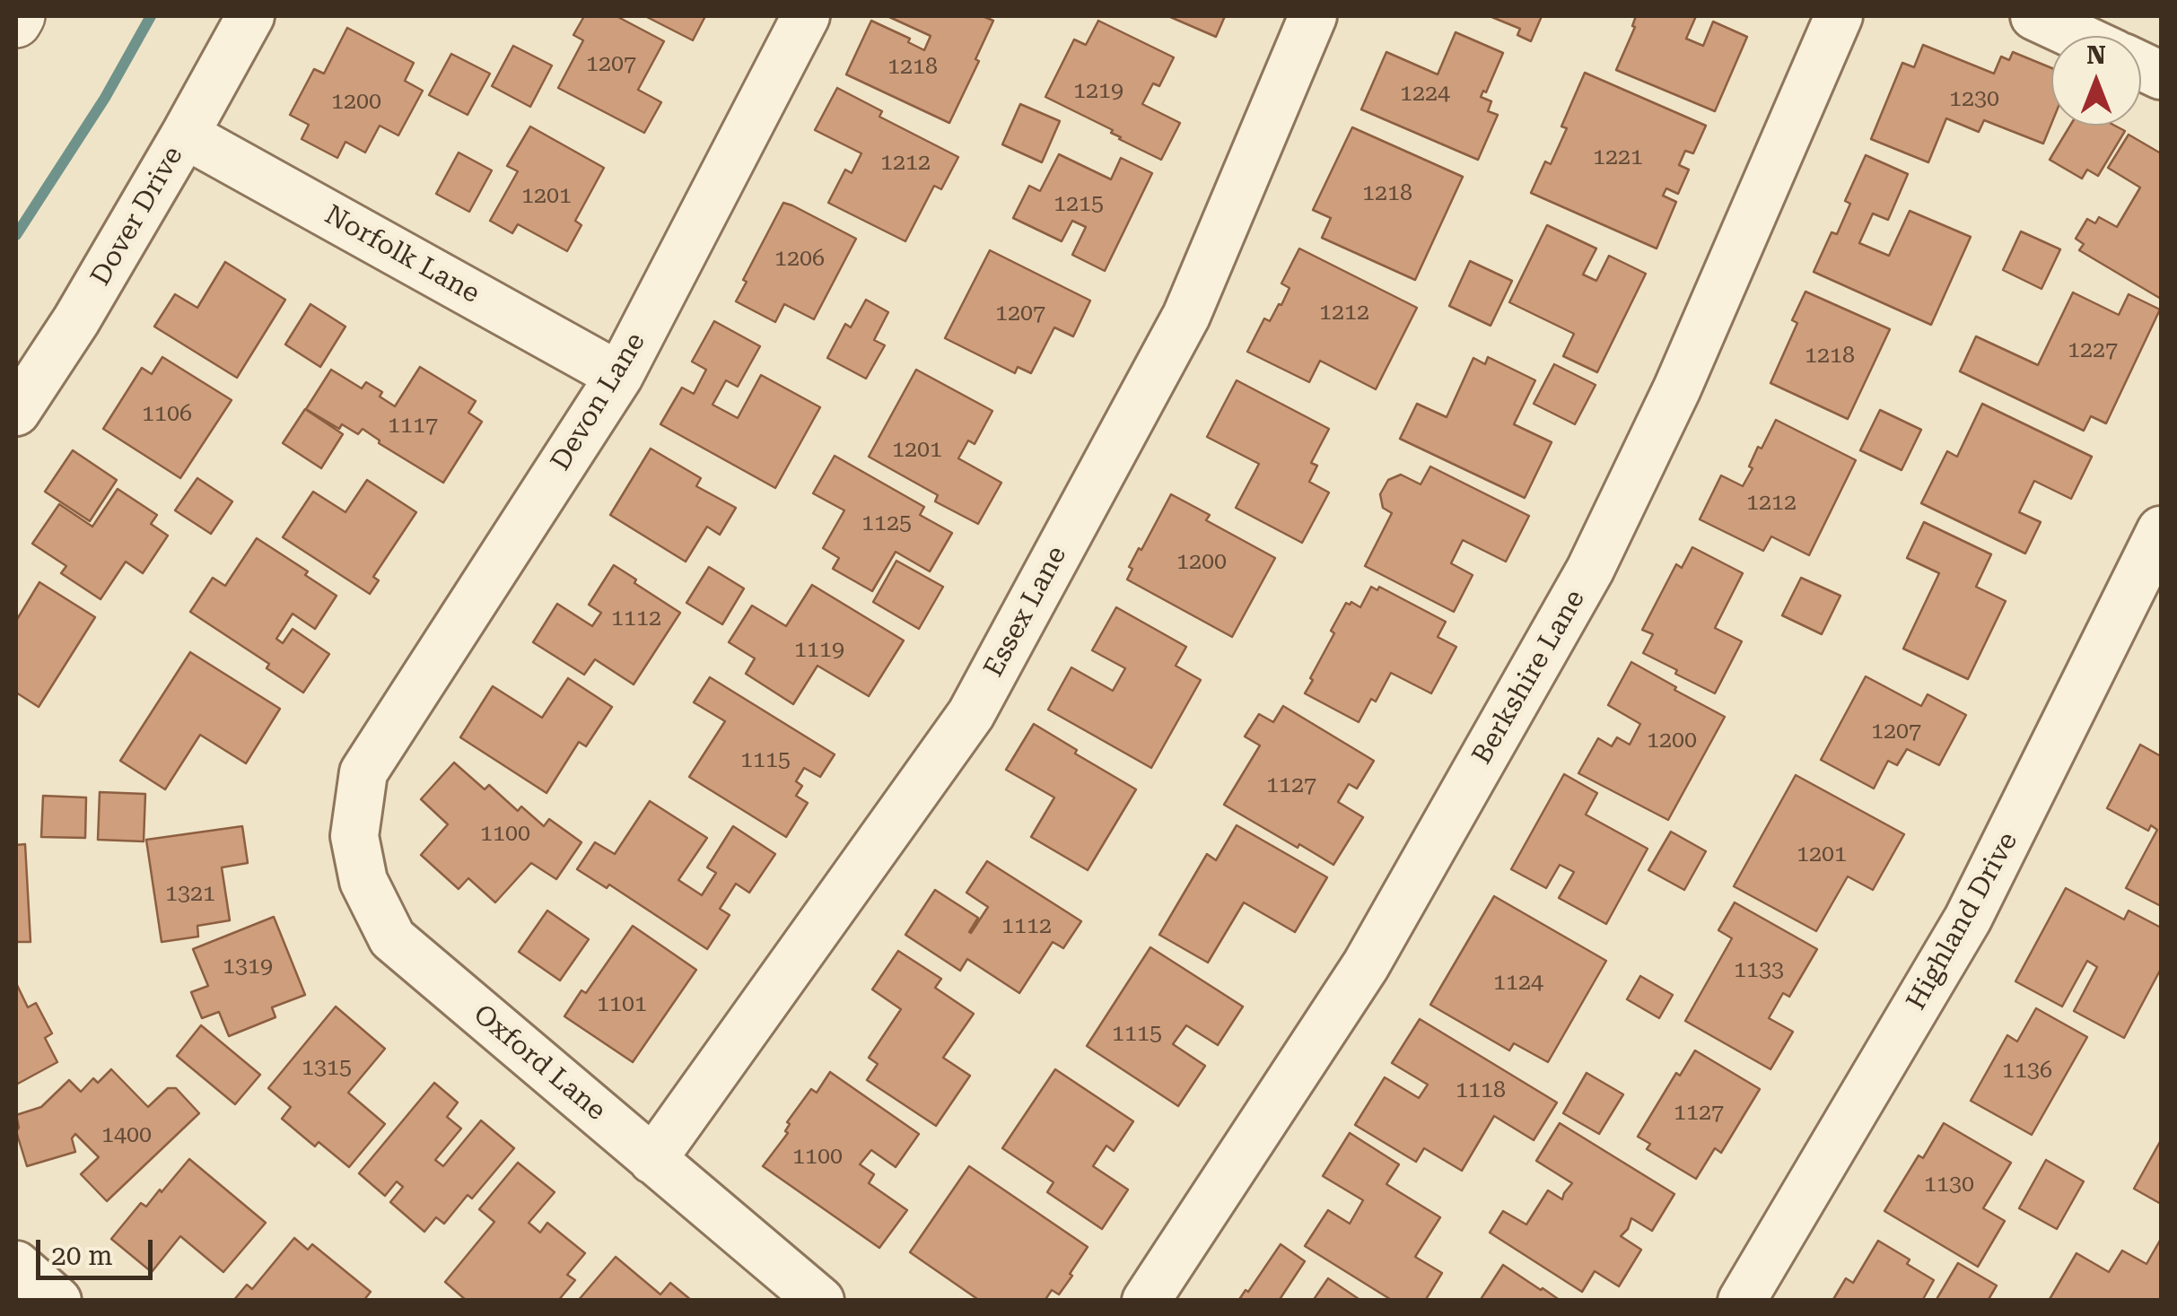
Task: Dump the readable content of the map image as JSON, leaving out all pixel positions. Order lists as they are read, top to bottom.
{
  "streets": {
    "street": [
      "Dover Drive",
      "Norfolk Lane",
      "Devon Lane",
      "Essex Lane",
      "Berkshire Lane",
      "Highland Drive",
      "Oxford Lane"
    ]
  },
  "crossings": [
    ["Dover Drive", "Norfolk Lane"],
    ["Norfolk Lane", "Devon Lane"],
    ["Devon Lane", "Oxford Lane"],
    ["Essex Lane", "Oxford Lane"]
  ],
  "house_numbers": [
    "1207",
    "1218",
    "1219",
    "1224",
    "1230",
    "1200",
    "1221",
    "1212",
    "1218",
    "1201",
    "1215",
    "1206",
    "1212",
    "1207",
    "1227",
    "1218",
    "1106",
    "1117",
    "1201",
    "1212",
    "1125",
    "1200",
    "1112",
    "1119",
    "1207",
    "1200",
    "1115",
    "1127",
    "1100",
    "1201",
    "1321",
    "1112",
    "1319",
    "1133",
    "1124",
    "1101",
    "1115",
    "1315",
    "1136",
    "1118",
    "1127",
    "1400",
    "1100",
    "1130"
  ],
  "scale_bar": "20 m",
  "north": "top"
}
